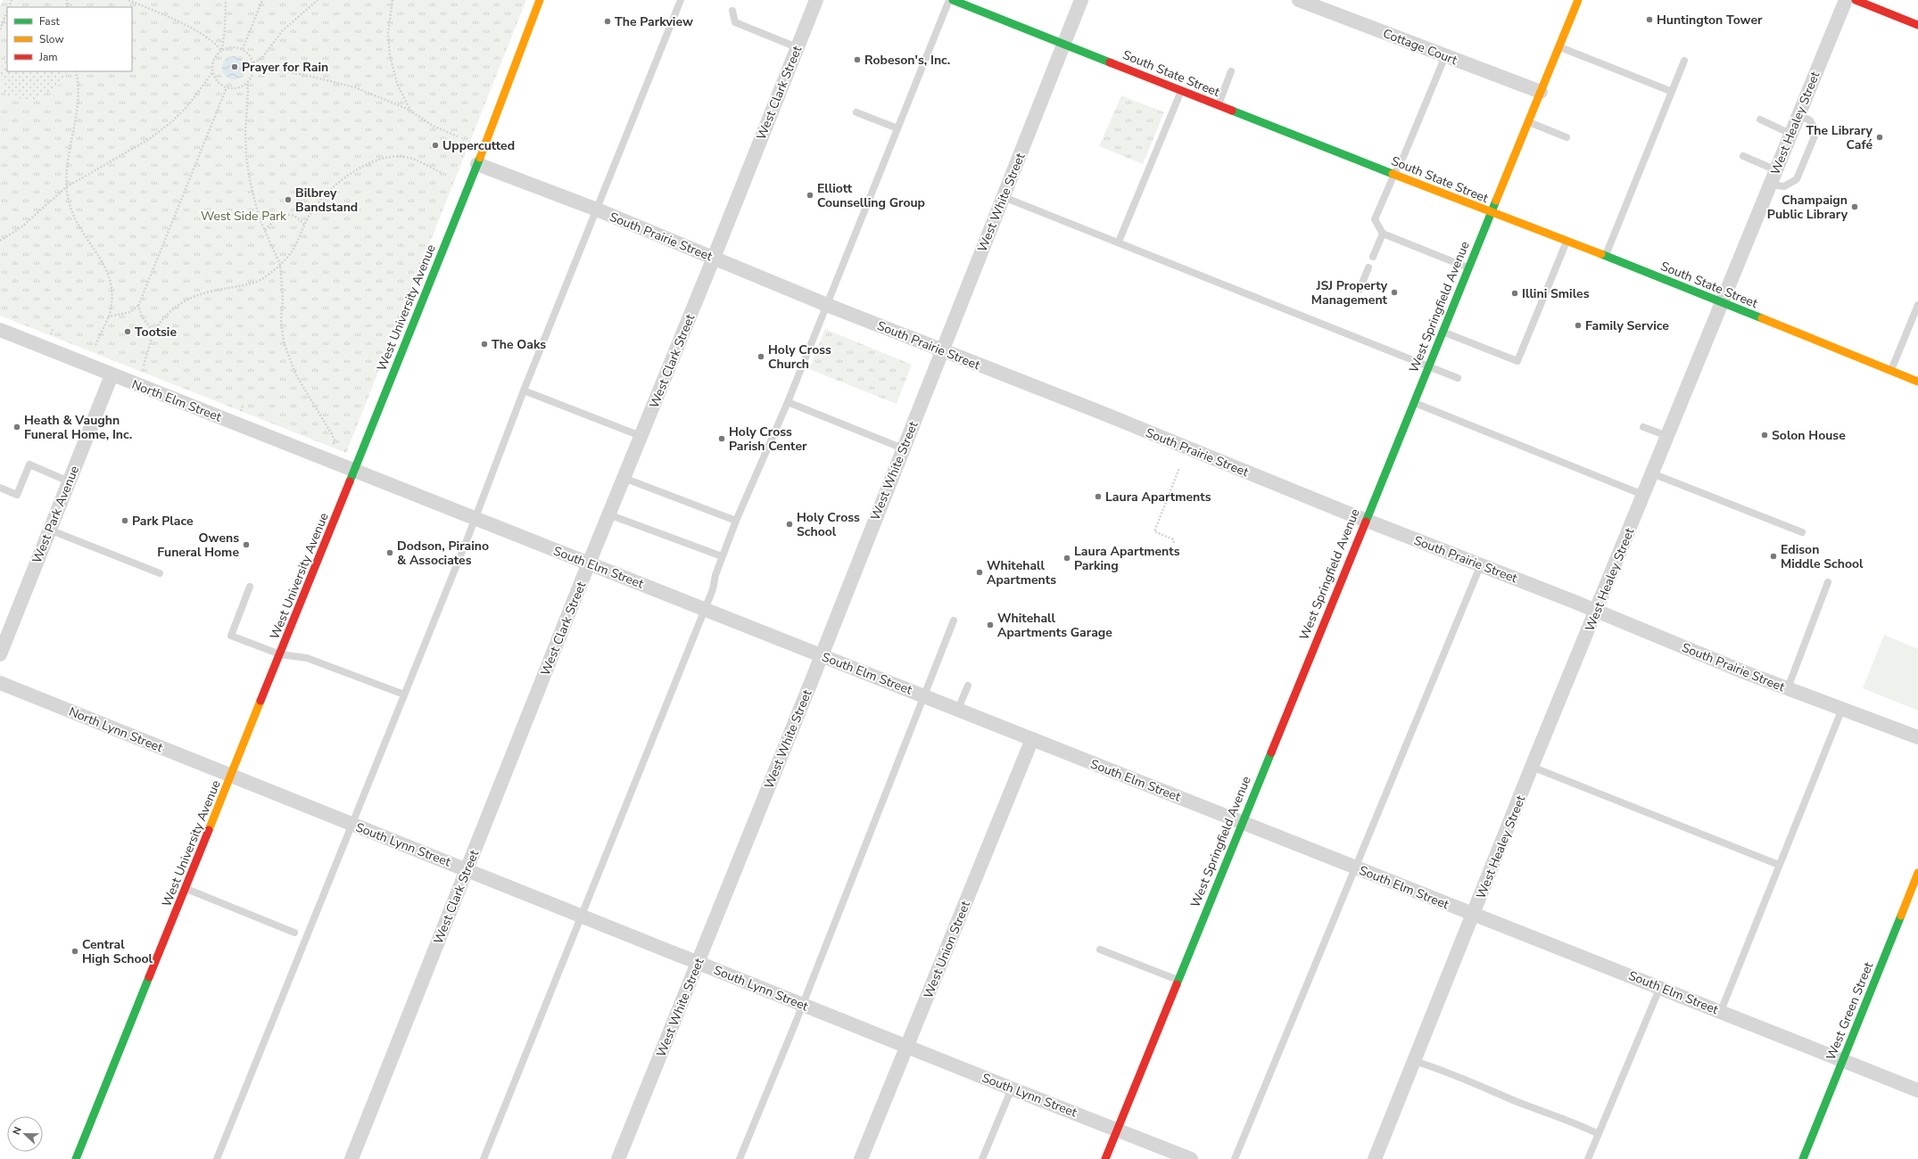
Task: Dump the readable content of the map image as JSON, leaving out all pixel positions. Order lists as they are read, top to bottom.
{
  "streets": {
    "main road": [
      "South State Street",
      "West Springfield Avenue",
      "West University Avenue",
      "West Green Street"
    ],
    "street": [
      "Cottage Court",
      "West Clark Street",
      "West Healey Street",
      "West White Street",
      "South Prairie Street",
      "North Elm Street",
      "West Park Avenue",
      "South Elm Street",
      "North Lynn Street",
      "South Lynn Street",
      "West Union Street"
    ]
  },
  "crossings": [
    ["Cottage Court", "West Springfield Avenue"],
    ["South State Street", "West Healey Street"],
    ["South State Street", "West White Street"],
    ["South State Street", "West Springfield Avenue"],
    ["West Clark Street", "South Prairie Street"],
    ["West Clark Street", "South Elm Street"],
    ["West Clark Street", "South Lynn Street"],
    ["West Healey Street", "South Prairie Street"],
    ["West Healey Street", "South Elm Street"],
    ["West White Street", "South Prairie Street"],
    ["West White Street", "South Elm Street"],
    ["West White Street", "South Lynn Street"],
    ["South Prairie Street", "West Springfield Avenue"],
    ["South Prairie Street", "West University Avenue"],
    ["West Springfield Avenue", "South Elm Street"],
    ["West Springfield Avenue", "South Lynn Street"],
    ["West University Avenue", "North Elm Street"],
    ["West University Avenue", "South Elm Street"],
    ["West University Avenue", "North Lynn Street"],
    ["West University Avenue", "South Lynn Street"],
    ["North Elm Street", "West Park Avenue"],
    ["North Elm Street", "South Elm Street"],
    ["South Elm Street", "West Union Street"],
    ["South Elm Street", "West Green Street"],
    ["North Lynn Street", "South Lynn Street"],
    ["South Lynn Street", "West Union Street"]
  ],
  "parks": ["West Side Park"],
  "places": [
    "Huntington Tower",
    "The Parkview",
    "Robeson's, Inc.",
    "Prayer for Rain",
    "The Library Café",
    "Uppercutted",
    "Elliott Counselling Group",
    "Bilbrey Bandstand",
    "Champaign Public Library",
    "JSJ Property Management",
    "Illini Smiles",
    "Family Service",
    "Tootsie",
    "The Oaks",
    "Holy Cross Church",
    "Heath & Vaughn Funeral Home, Inc.",
    "Solon House",
    "Holy Cross Parish Center",
    "Laura Apartments",
    "Park Place",
    "Holy Cross School",
    "Owens Funeral Home",
    "Dodson, Piraino & Associates",
    "Edison Middle School",
    "Laura Apartments Parking",
    "Whitehall Apartments",
    "Whitehall Apartments Garage",
    "Central High School"
  ],
  "legend": ["Fast", "Slow", "Jam"],
  "north": "left"
}
